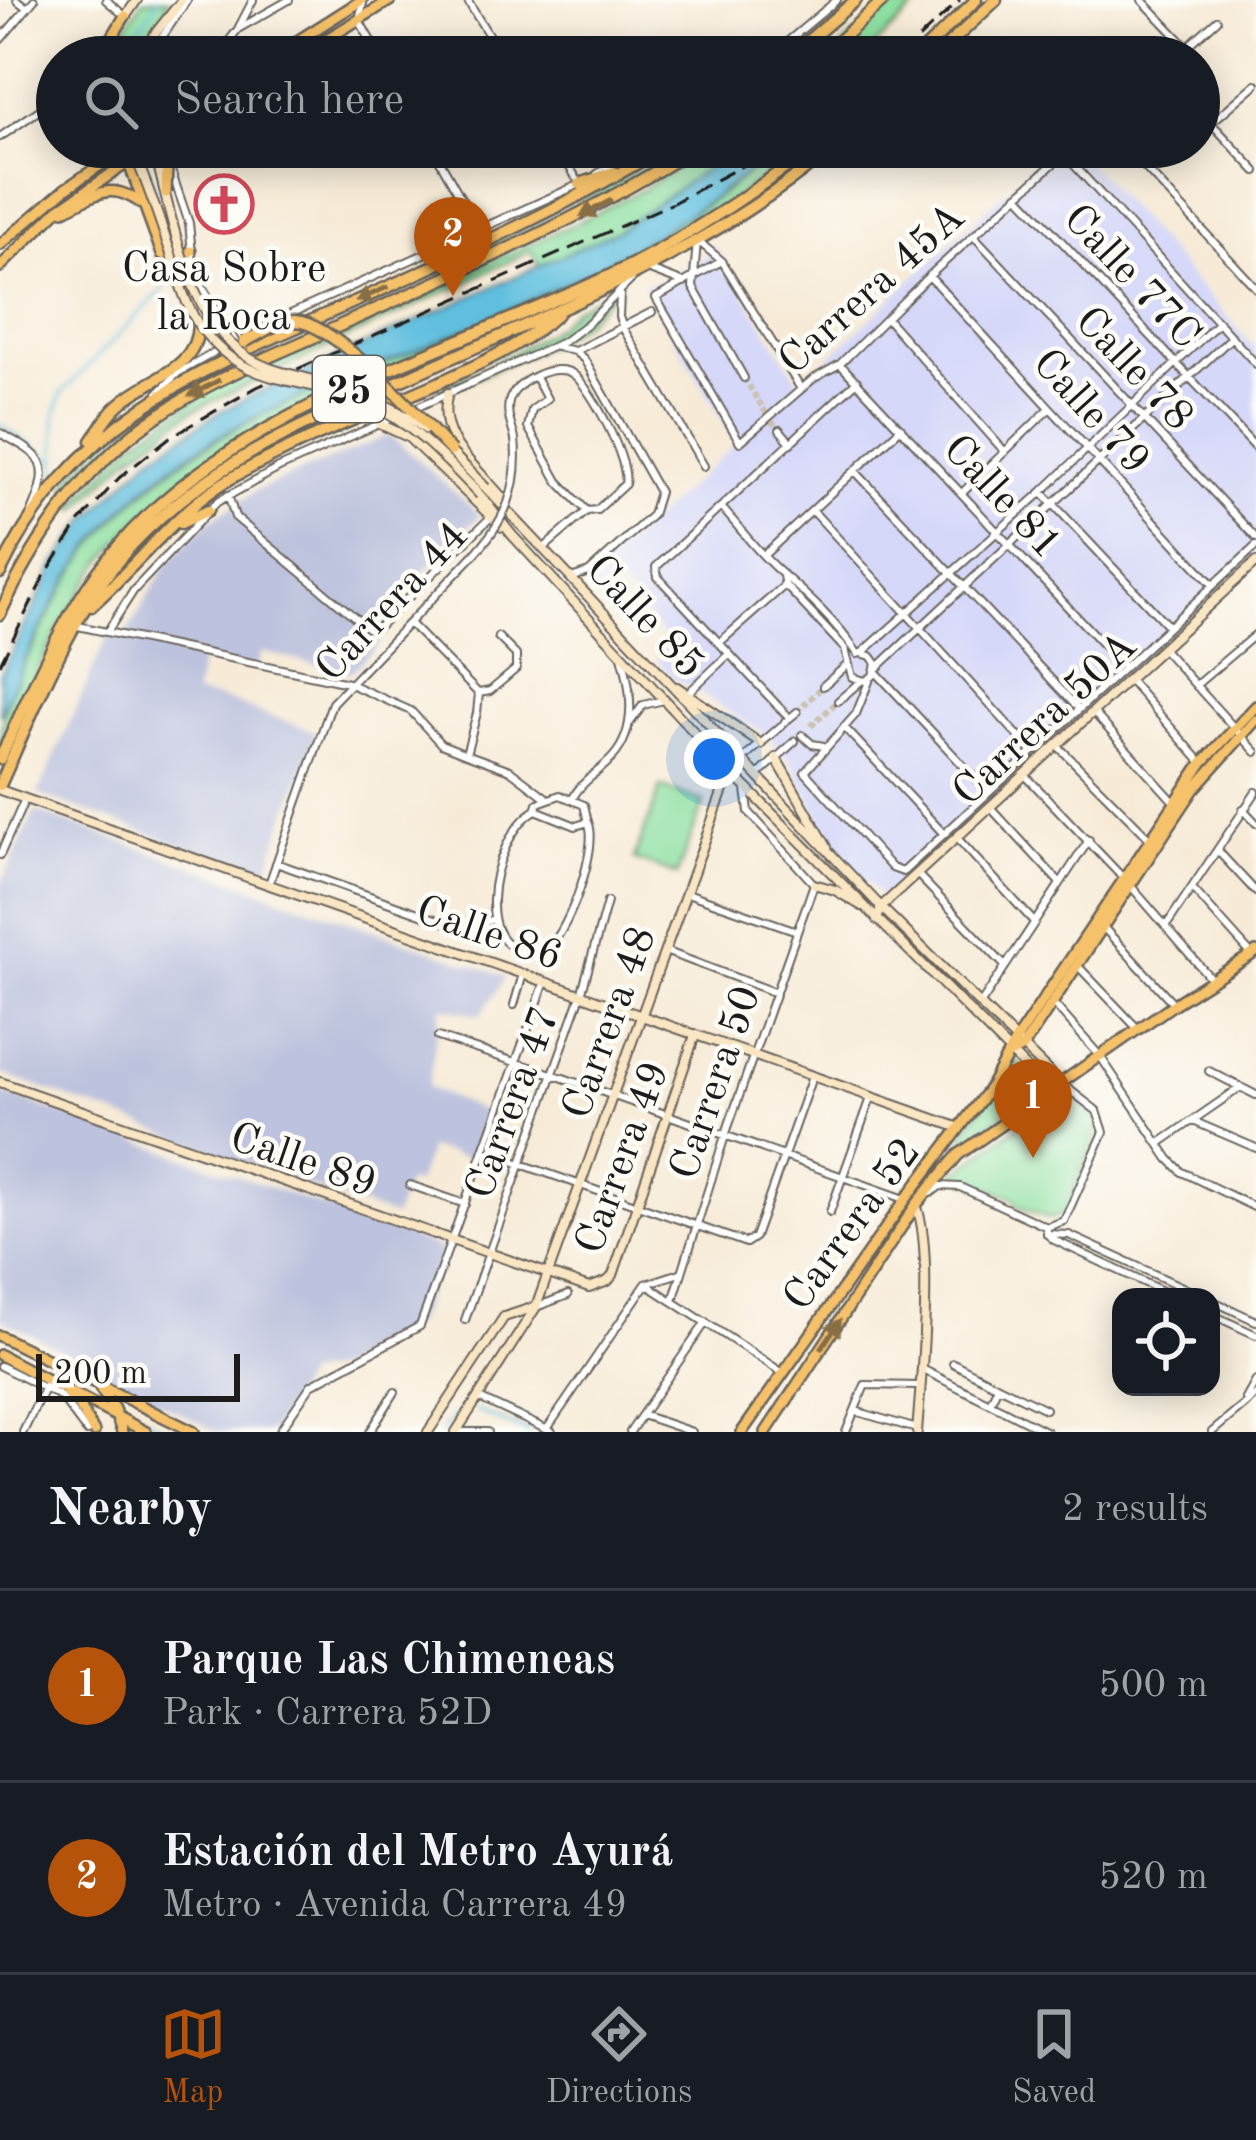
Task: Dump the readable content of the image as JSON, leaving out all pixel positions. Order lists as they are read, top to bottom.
{
  "streets": {
    "highway": ["25"],
    "main road": ["Carrera 52"],
    "street": [
      "Calle 77C",
      "Carrera 45A",
      "Calle 78",
      "Calle 79",
      "Calle 81",
      "Carrera 44",
      "Calle 85",
      "Carrera 50A",
      "Calle 86",
      "Carrera 48",
      "Carrera 50",
      "Carrera 47",
      "Carrera 49",
      "Calle 89"
    ]
  },
  "crossings": [
    ["Calle 77C", "Carrera 45A"],
    ["Carrera 45A", "Calle 78"],
    ["Carrera 45A", "Calle 79"],
    ["Carrera 45A", "Calle 81"],
    ["25", "Calle 86"],
    ["Carrera 44", "Calle 85"],
    ["Carrera 44", "Calle 86"],
    ["Calle 85", "Carrera 50A"],
    ["Calle 85", "Carrera 48"],
    ["Calle 85", "Carrera 50"],
    ["Calle 85", "Carrera 52"],
    ["Calle 86", "Carrera 48"],
    ["Calle 86", "Carrera 50"],
    ["Calle 86", "Carrera 47"],
    ["Calle 86", "Carrera 49"],
    ["Calle 86", "Carrera 52"],
    ["Carrera 48", "Calle 89"],
    ["Carrera 47", "Calle 89"],
    ["Carrera 49", "Calle 89"]
  ],
  "places": {
    "church": ["Casa Sobre la Roca"]
  },
  "scale_bar": "200 m",
  "page": {
    "search": "Search here",
    "pins": ["2", "1"],
    "scale": "200 m",
    "heading": ["Nearby", "2 results"],
    "list": [
      {
        "mark": "1",
        "name": "Parque Las Chimeneas",
        "note": "Park · Carrera 52D",
        "value": "500 m"
      },
      {
        "mark": "2",
        "name": "Estación del Metro Ayurá",
        "note": "Metro · Avenida Carrera 49",
        "value": "520 m"
      }
    ],
    "nav": ["Map", "Directions", "Saved"]
  }
}
